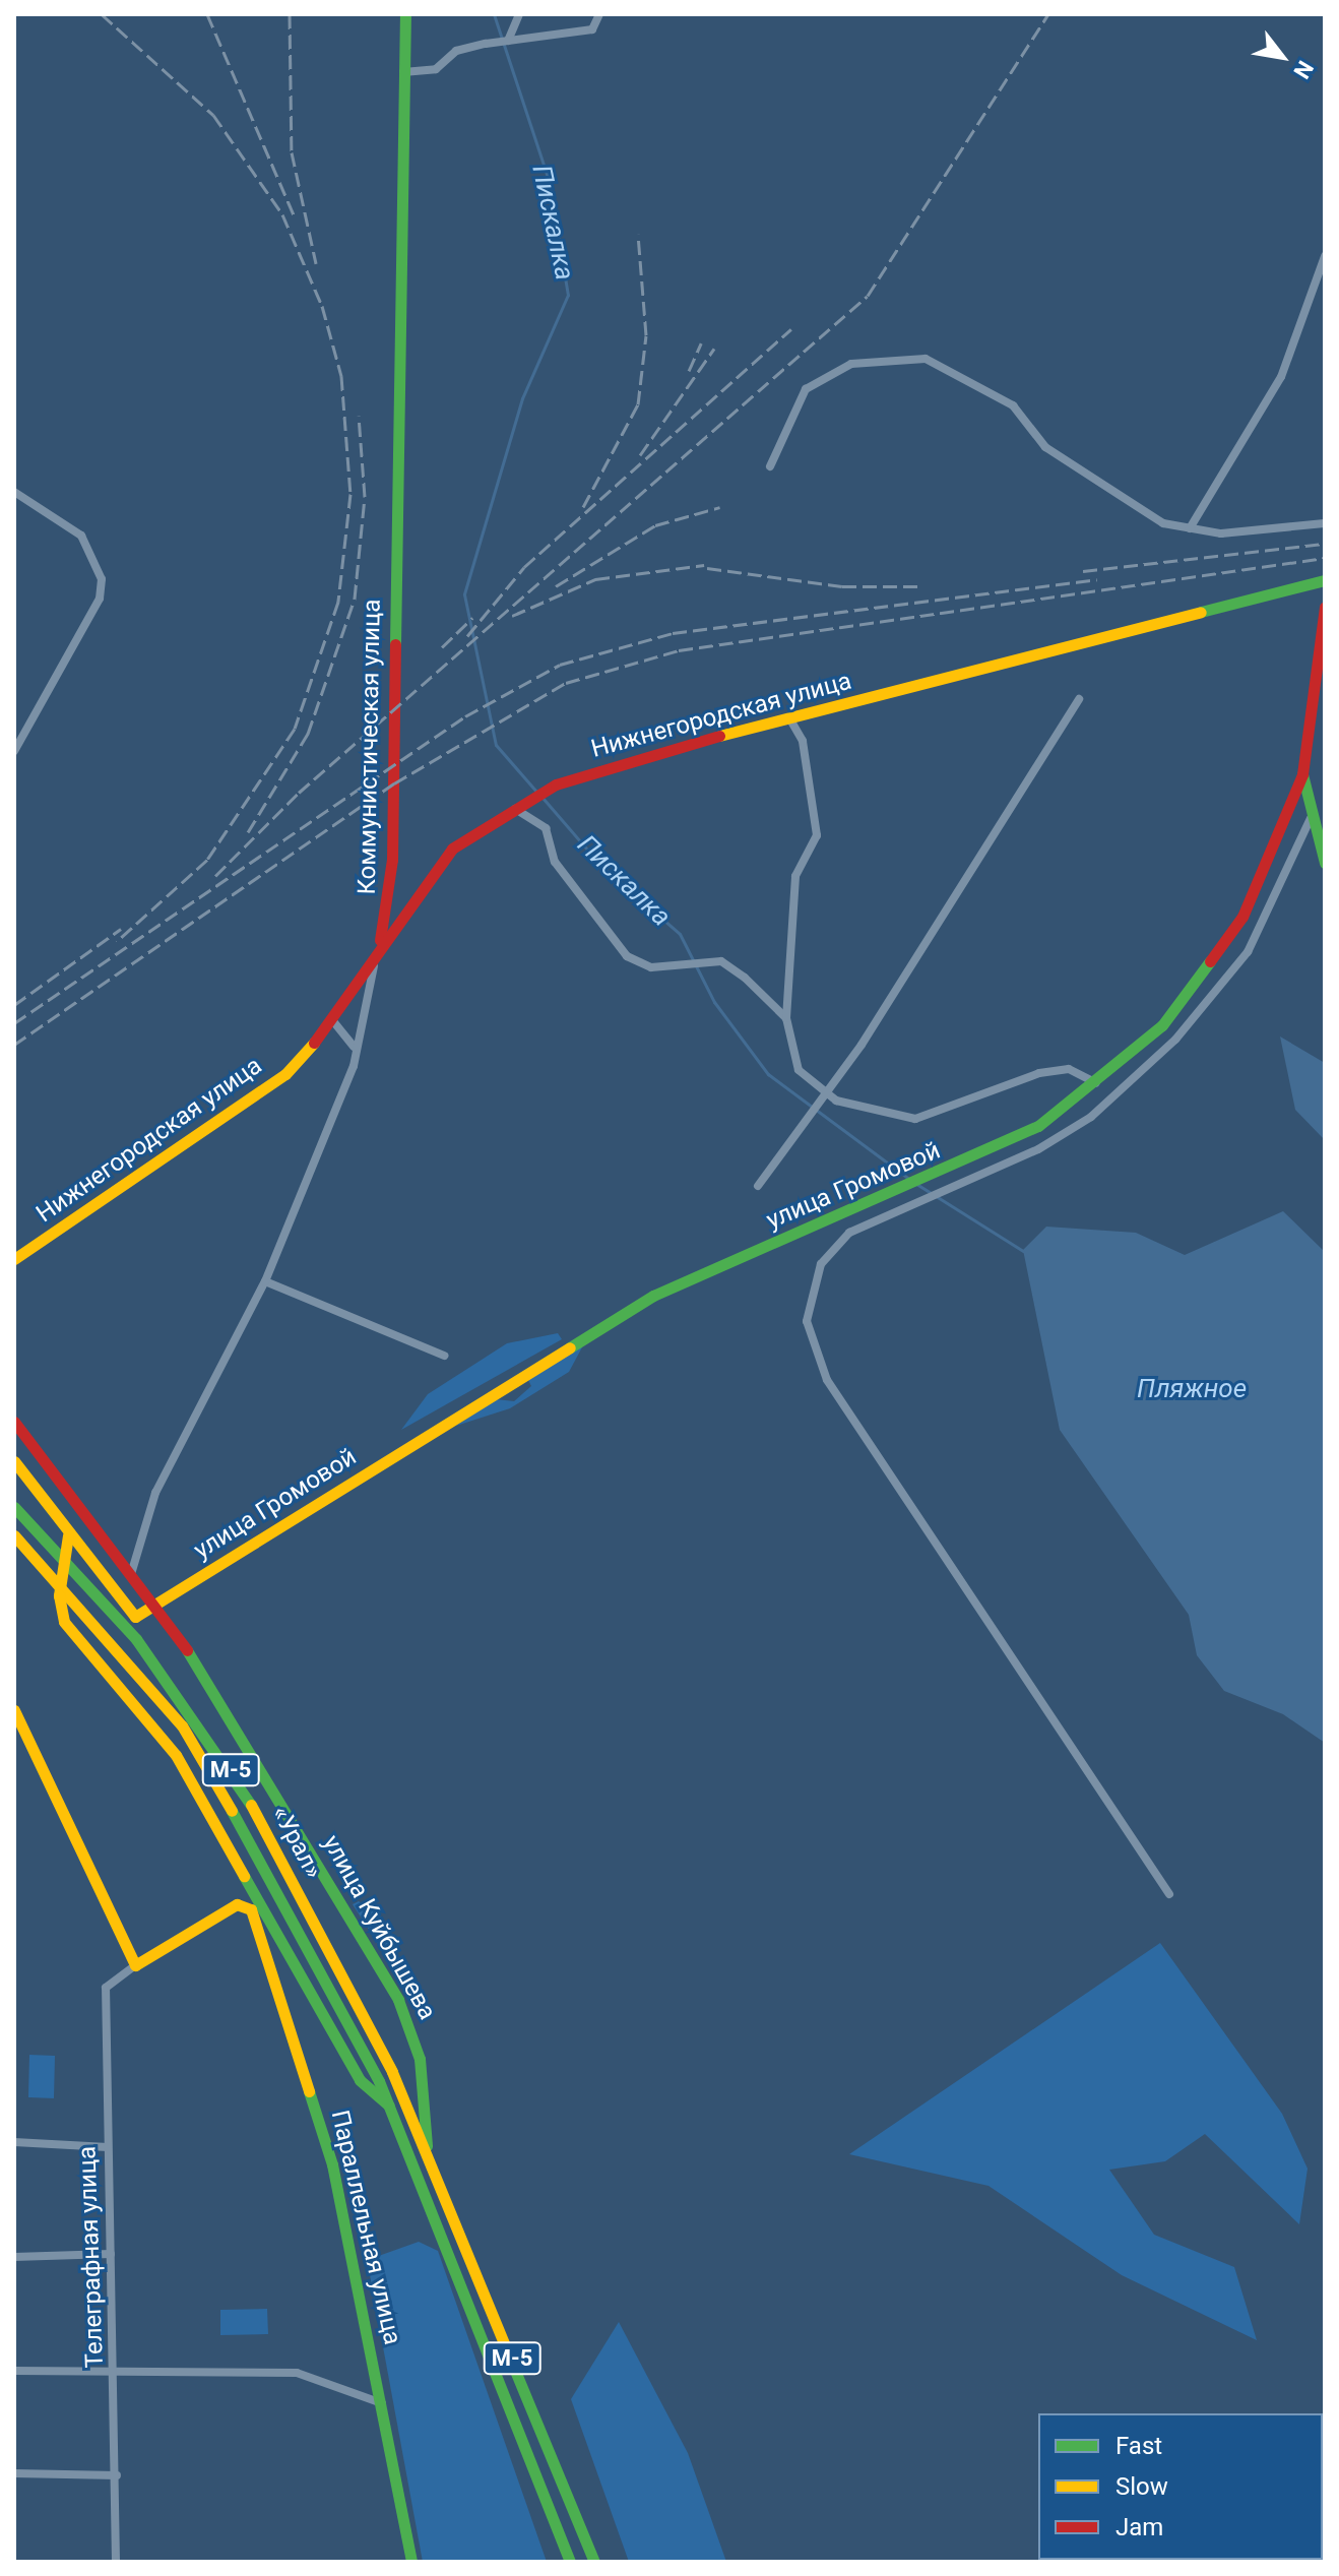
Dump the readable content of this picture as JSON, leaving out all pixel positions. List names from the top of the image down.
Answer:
{
  "streets": {
    "main road": [
      "Нижнегородская улица",
      "Коммунистическая улица",
      "улица Громовой",
      "М-5",
      "«Урал»",
      "улица Куйбышева",
      "Параллельная улица"
    ],
    "street": ["Телеграфная улица"]
  },
  "crossings": [
    ["Нижнегородская улица", "Коммунистическая улица"],
    ["Коммунистическая улица", "улица Куйбышева"],
    ["улица Громовой", "улица Куйбышева"],
    ["М-5", "«Урал»"],
    ["«Урал»", "улица Куйбышева"],
    ["Параллельная улица", "Телеграфная улица"]
  ],
  "water": ["Пискалка", "Пляжное"],
  "legend": ["Fast", "Slow", "Jam"],
  "north": "bottom right"
}
